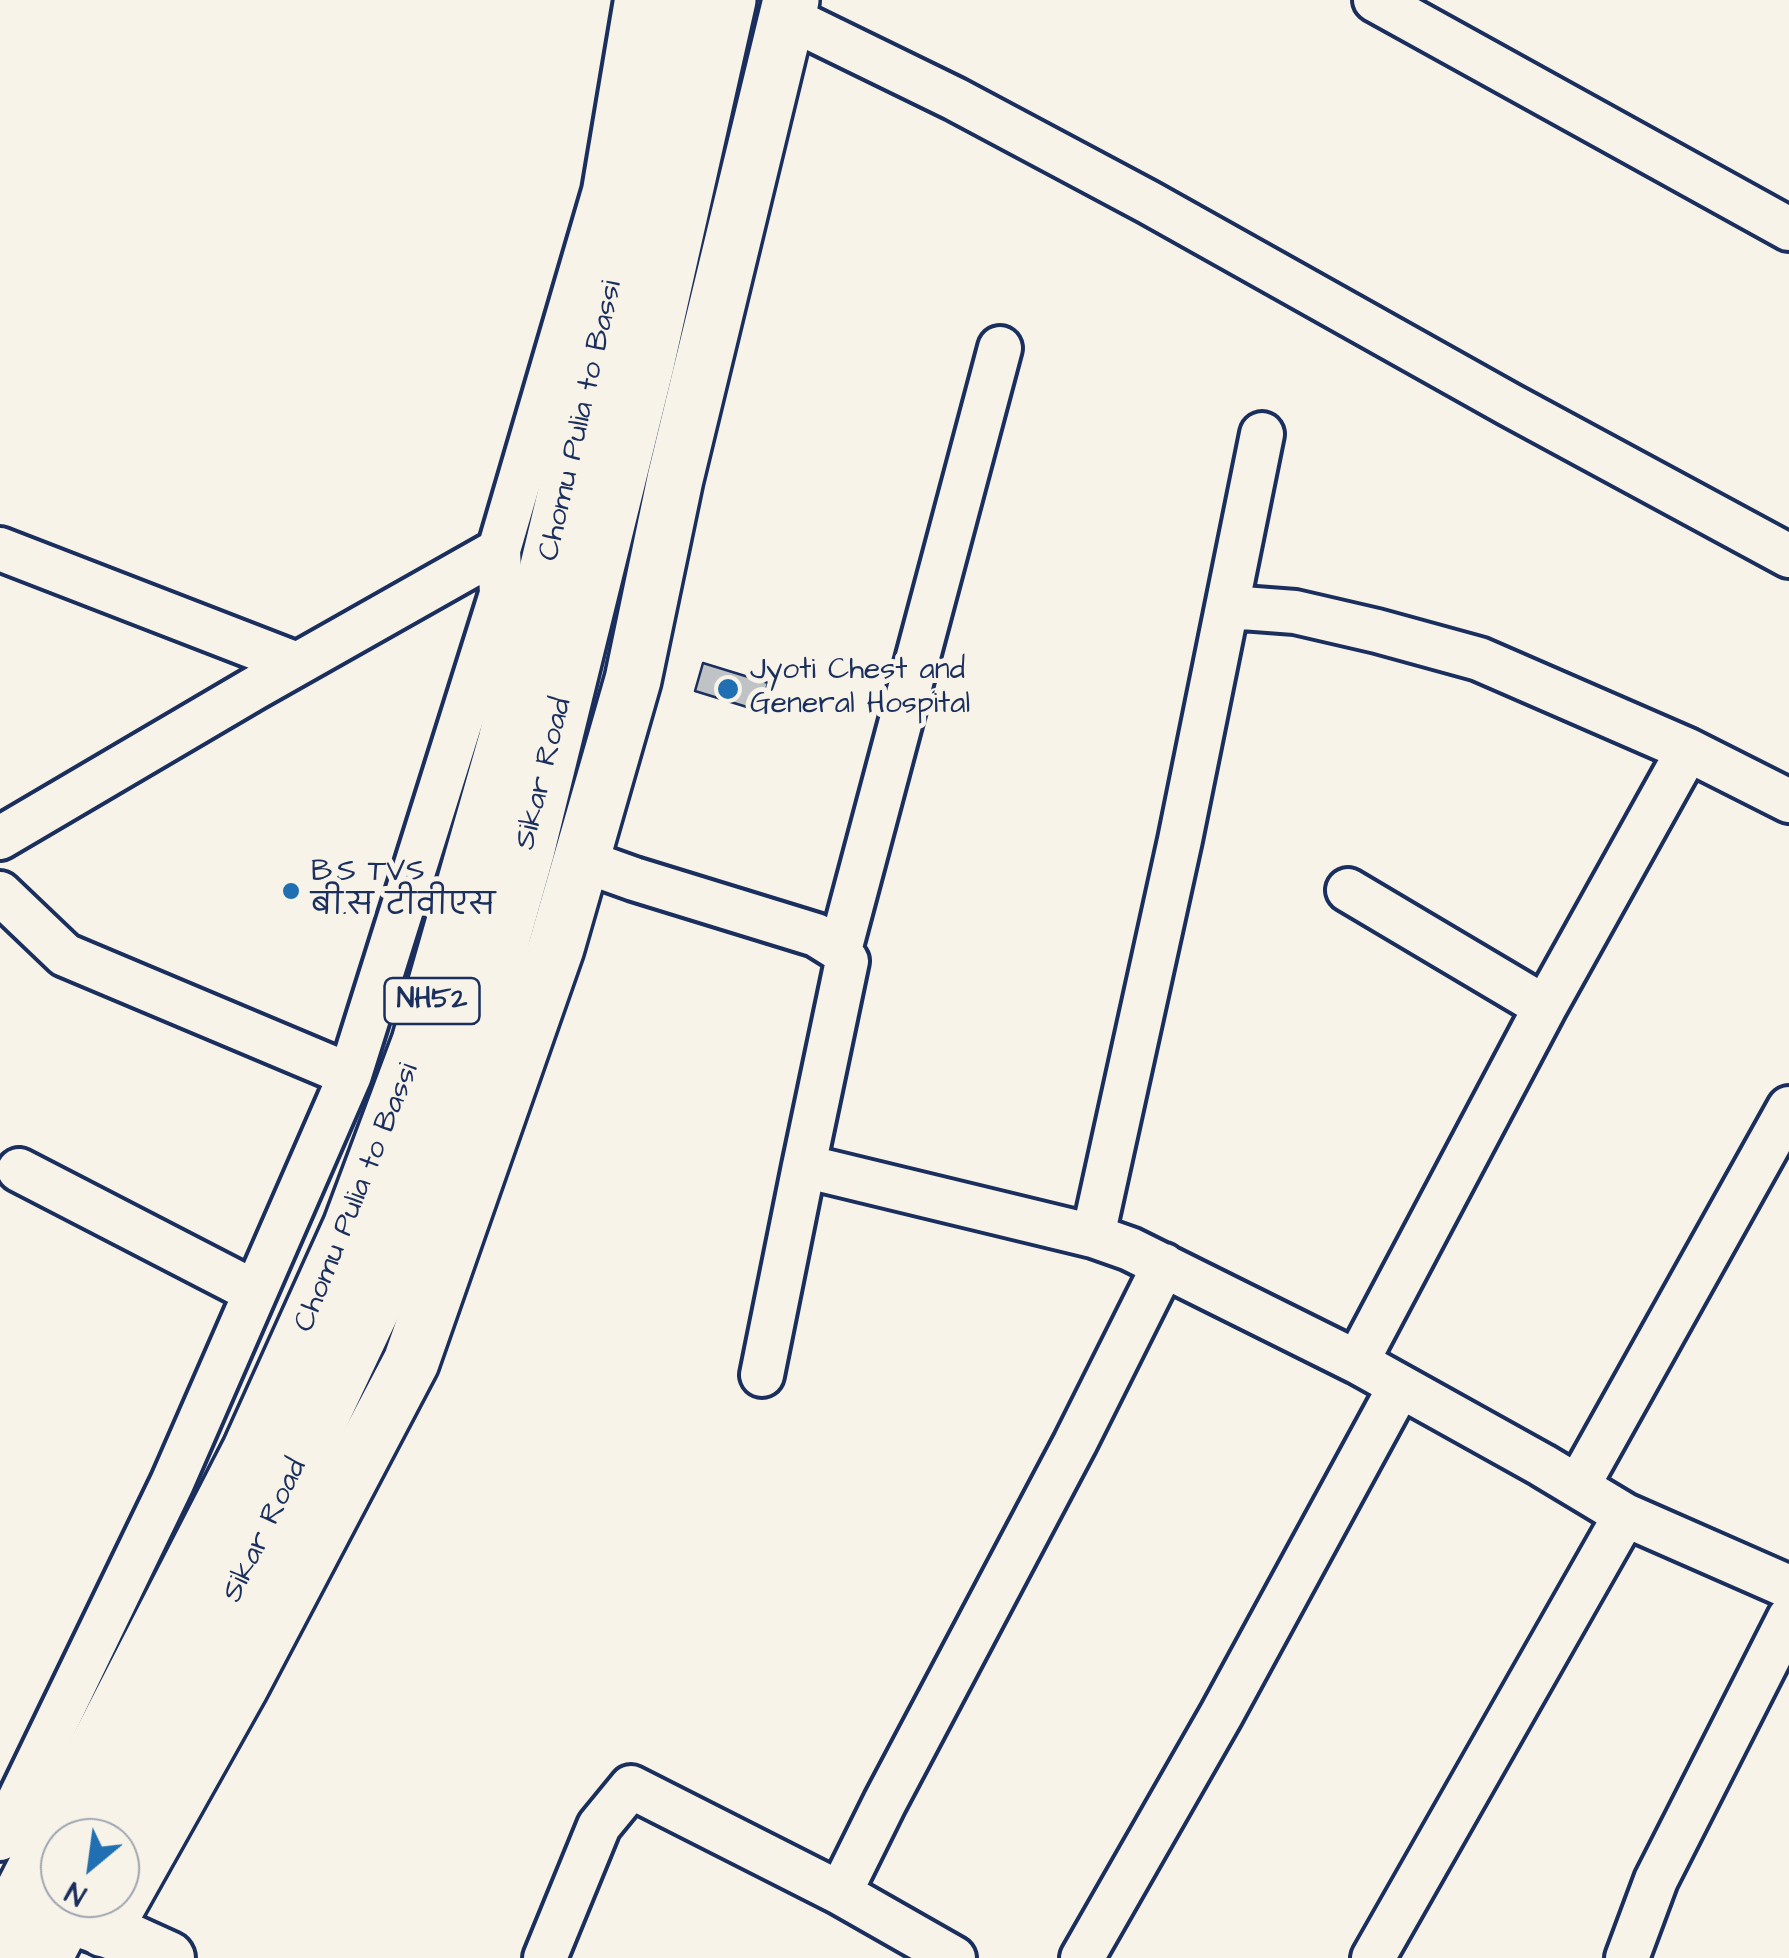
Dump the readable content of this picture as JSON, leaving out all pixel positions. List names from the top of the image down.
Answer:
{
  "streets": {
    "main road": ["Chomu Pulia to Bassi", "Sikar Road", "NH52"]
  },
  "places": ["Jyoti Chest and General Hospital", "B.S TVS बी.स टीवीएस"],
  "north": "bottom left"
}
